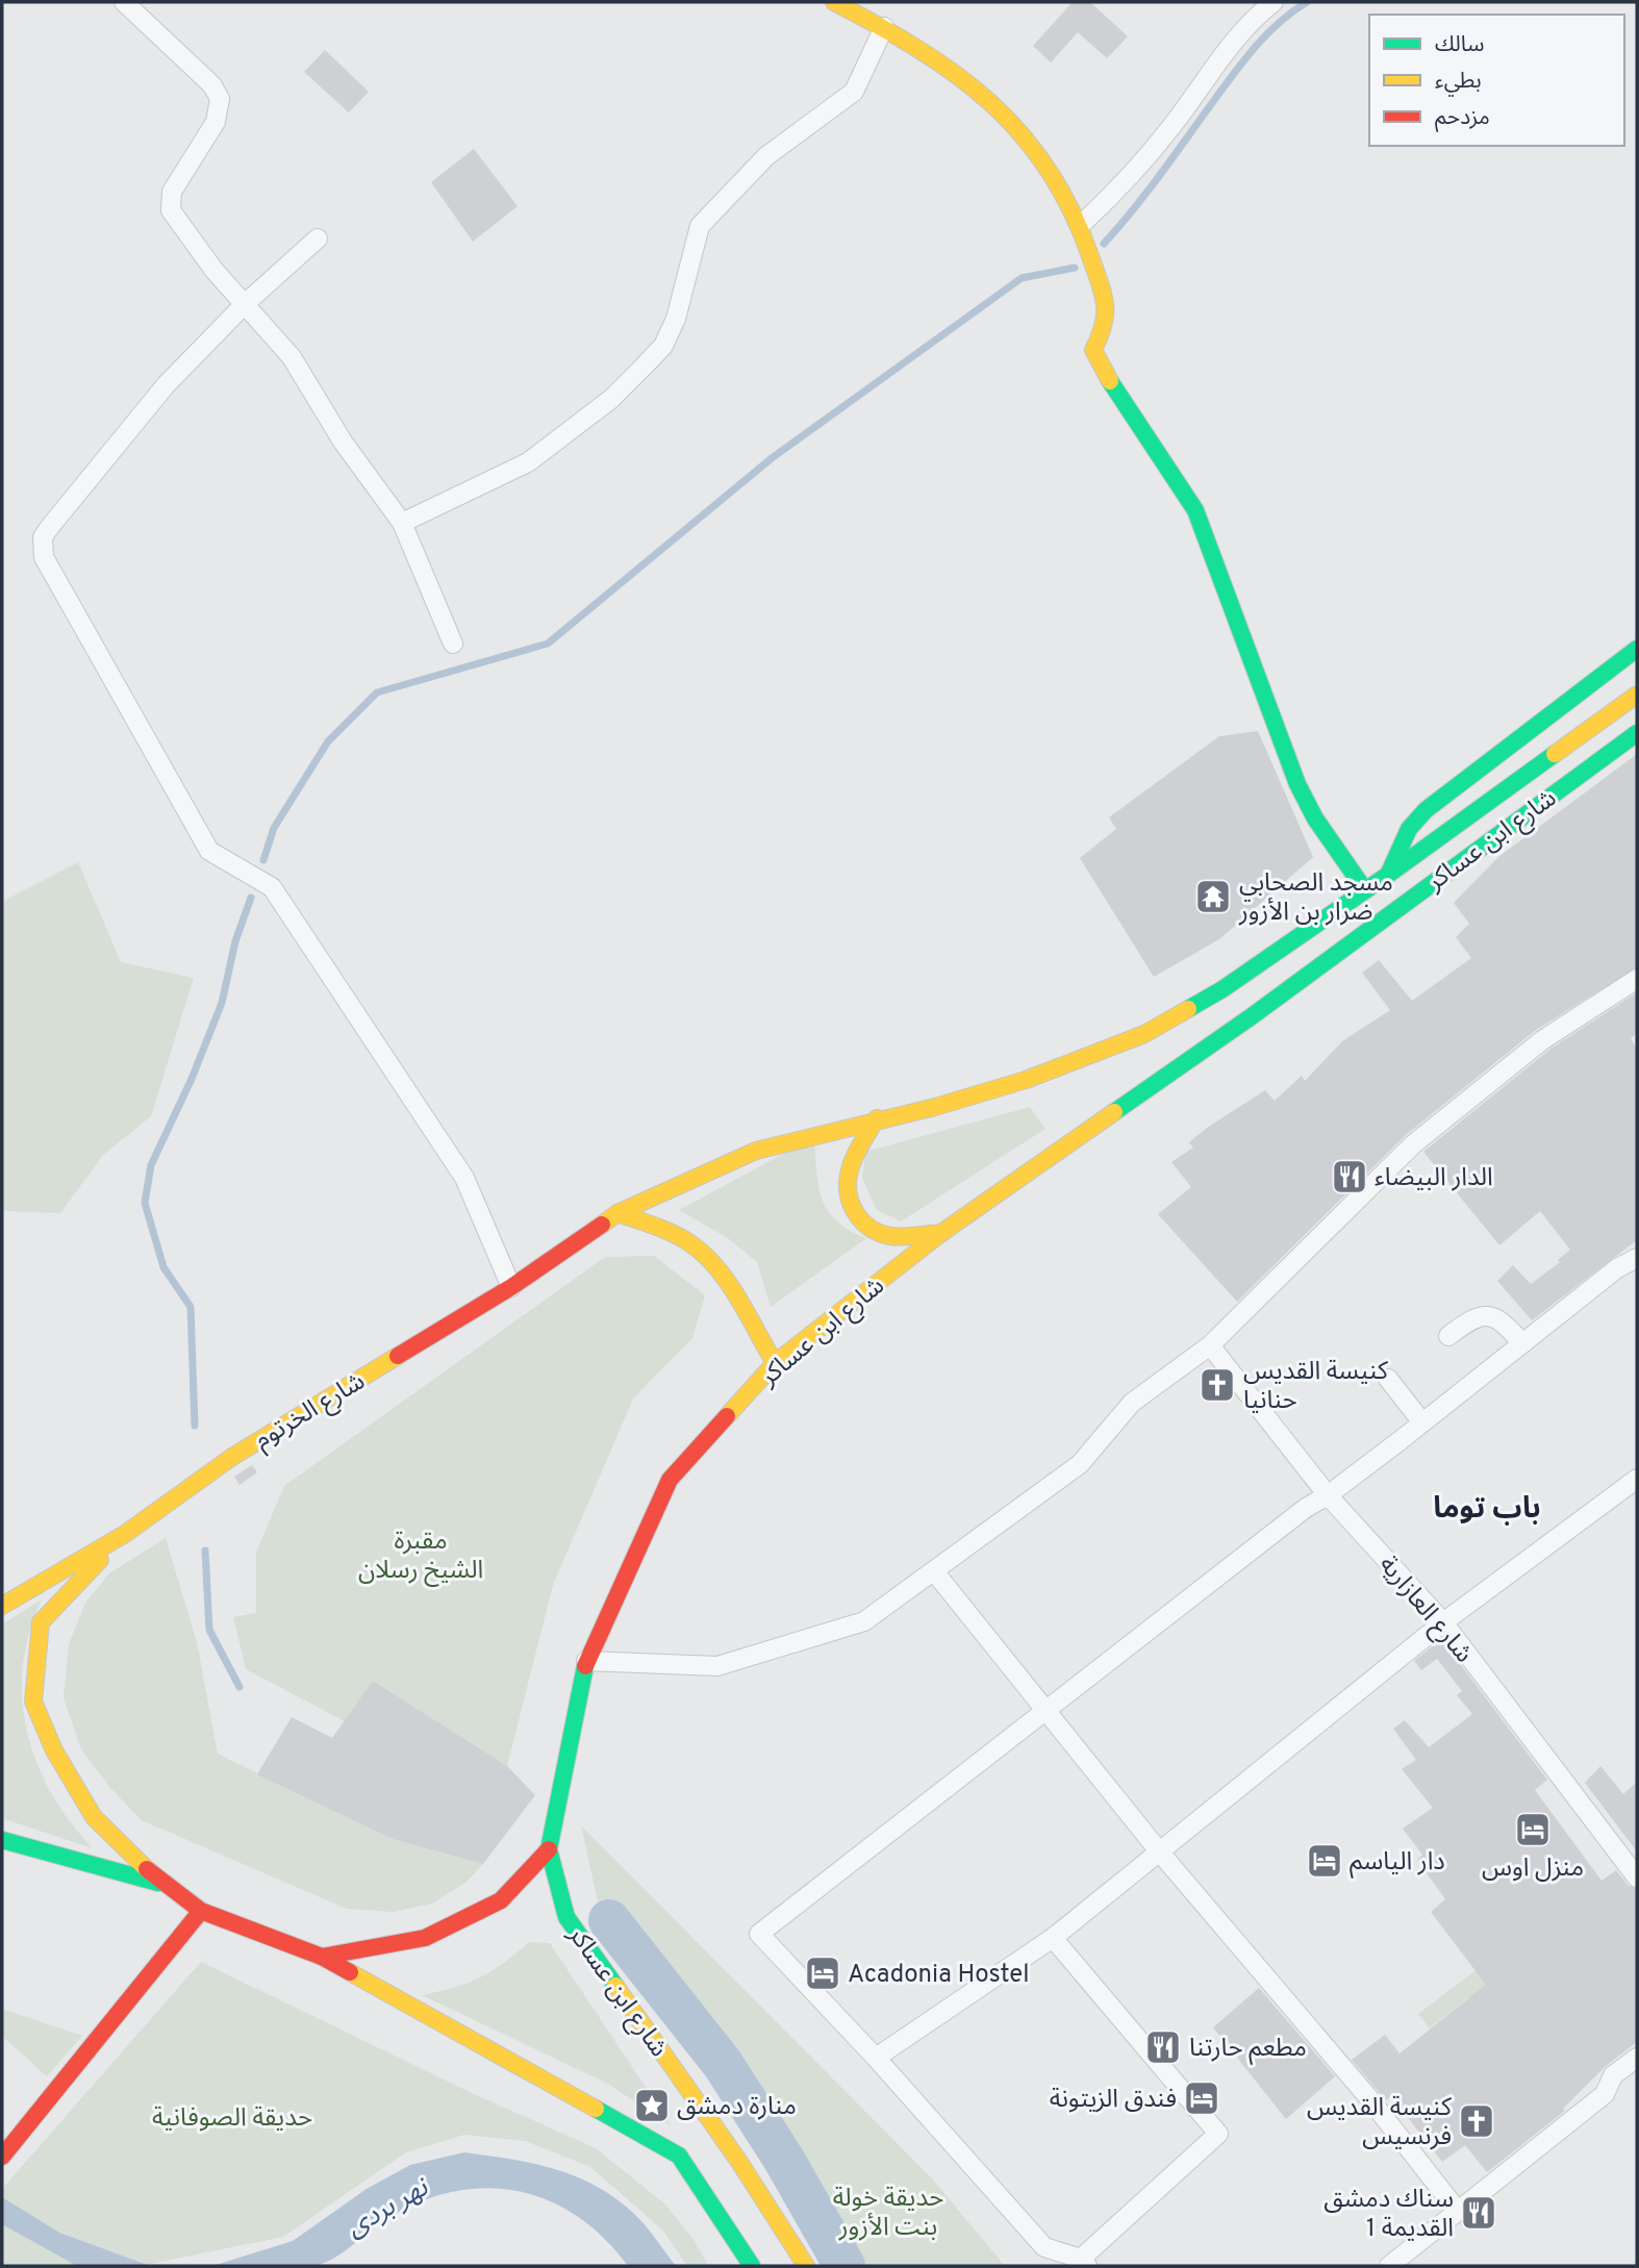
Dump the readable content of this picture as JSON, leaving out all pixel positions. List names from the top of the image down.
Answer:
{
  "streets": {
    "main road": ["شارع ابن عساكر", "شارع الخرتوم"],
    "street": ["شارع العازارية"]
  },
  "crossings": [
    ["شارع ابن عساكر", "شارع الخرتوم"]
  ],
  "districts": ["باب توما"],
  "water": ["نهر بردى"],
  "parks": ["مقبرة الشيخ رسلان", "حديقة الصوفانية", "حديقة خولة بنت الأزور"],
  "places": {
    "temple": ["مسجد الصحابي ضرار بن الأزور"],
    "restaurant": ["الدار البيضاء", "مطعم حارتنا", "سناك دمشق القديمة 1"],
    "church": ["كنيسة القديس حنانيا", "كنيسة القديس فرنسيس"],
    "hotel": [
      "منزل اوس",
      "دار الياسم",
      "Acadonia Hostel",
      "فندق الزيتونة"
    ],
    "place": ["منارة دمشق"]
  },
  "legend": ["سالك", "بطيء", "مزدحم"]
}
